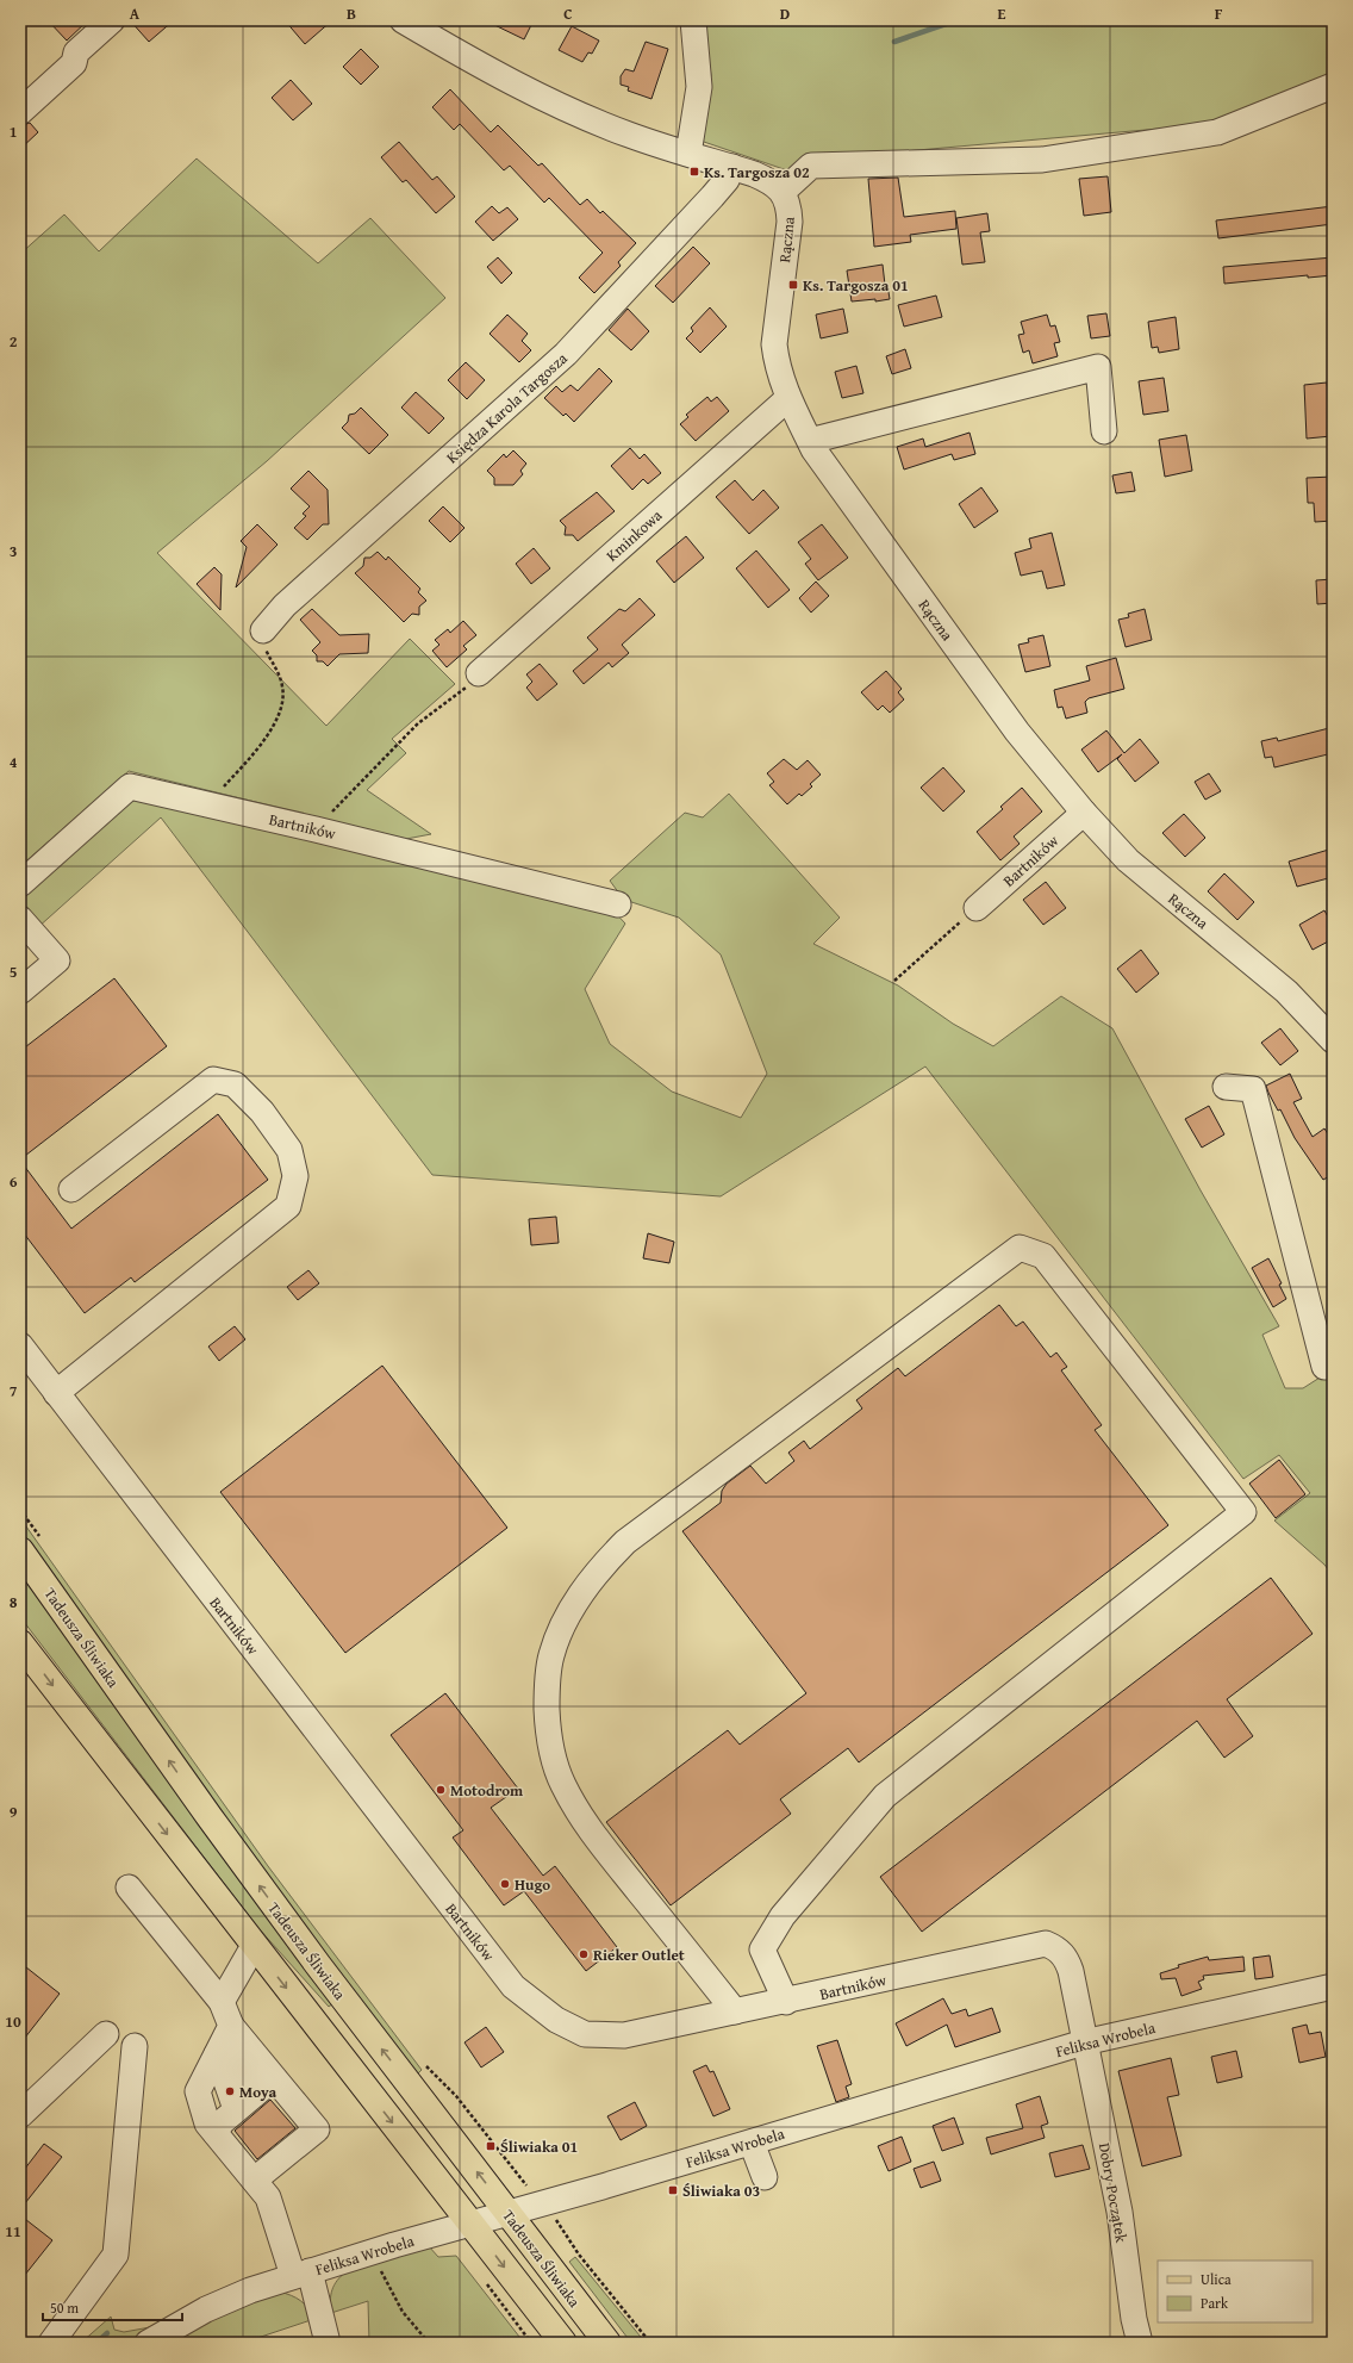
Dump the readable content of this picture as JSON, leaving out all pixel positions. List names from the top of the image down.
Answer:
{
  "streets": {
    "main road": ["Tadeusza Śliwiaka"],
    "street": [
      "Rączna",
      "Księdza Karola Targosza",
      "Kminkowa",
      "Bartników",
      "Feliksa Wrobela",
      "Dobry Początek"
    ]
  },
  "crossings": [
    ["Rączna", "Kminkowa"],
    ["Rączna", "Bartników"],
    ["Bartników", "Feliksa Wrobela"],
    ["Bartników", "Dobry Początek"],
    ["Tadeusza Śliwiaka", "Feliksa Wrobela"],
    ["Feliksa Wrobela", "Dobry Początek"]
  ],
  "places": {
    "transit": [
      "Ks. Targosza 02",
      "Ks. Targosza 01",
      "Śliwiaka 01",
      "Śliwiaka 03"
    ],
    "other": [
      "Motodrom",
      "Hugo",
      "Rieker Outlet",
      "Moya"
    ]
  },
  "legend": ["Ulica", "Park"],
  "scale_bar": "50 m",
  "grid": {
    "columns": [
      "A",
      "B",
      "C",
      "D",
      "E",
      "F"
    ],
    "rows": [
      "1",
      "2",
      "3",
      "4",
      "5",
      "6",
      "7",
      "8",
      "9",
      "10",
      "11"
    ]
  }
}
